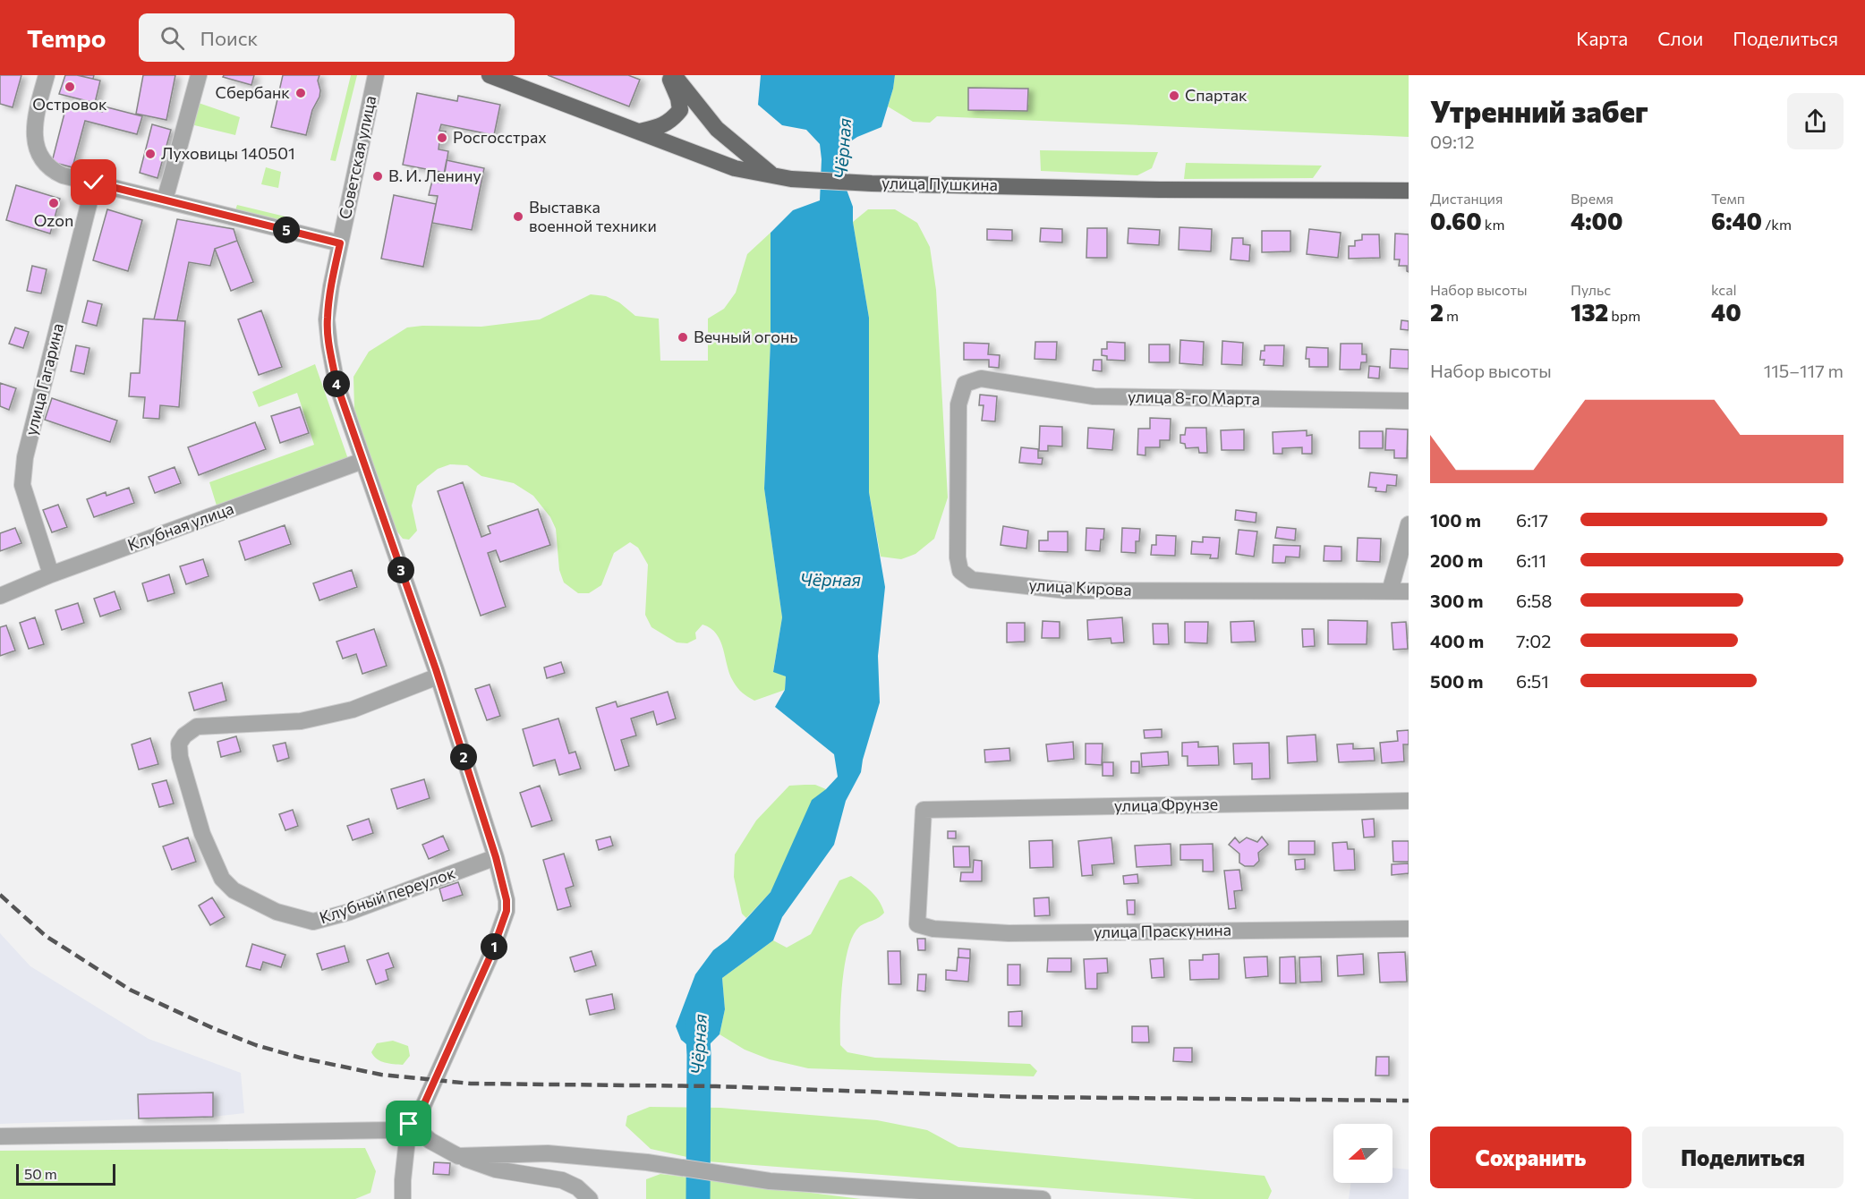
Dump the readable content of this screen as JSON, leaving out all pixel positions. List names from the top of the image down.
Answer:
{
  "streets": {
    "main road": ["улица Пушкина"],
    "street": [
      "Советская улица",
      "улица Гагарина",
      "улица 8-го Марта",
      "Клубная улица",
      "улица Кирова",
      "улица Фрунзе",
      "Клубный переулок",
      "улица Праскунина"
    ]
  },
  "crossings": [
    ["Советская улица", "Клубная улица"],
    ["Советская улица", "Клубный переулок"],
    ["улица Гагарина", "Клубная улица"],
    ["улица 8-го Марта", "улица Кирова"],
    ["улица Фрунзе", "улица Праскунина"]
  ],
  "water": ["Чёрная"],
  "places": [
    "Островок",
    "Сбербанк",
    "Спартак",
    "Росгосстрах",
    "Луховицы 140501",
    "В. И. Ленину",
    "Ozon",
    "Выставка военной техники",
    "Вечный огонь"
  ],
  "scale_bar": "50 m",
  "north": "left",
  "page": {
    "header": "Tempo",
    "search": "Поиск",
    "nav": ["Карта", "Слои", "Поделиться"],
    "heading": ["Утренний забег", "09:12"],
    "stats": [
      ["Дистанция", "0.60 km"],
      ["Время", "4:00"],
      ["Темп", "6:40 /km"],
      ["Набор высоты", "2 m"],
      ["Пульс", "132 bpm"],
      ["kcal", "40"]
    ],
    "pins": [
      "5",
      "4",
      "3",
      "2",
      "1"
    ],
    "chart": ["Набор высоты", "115–117 m"],
    "list": [
      {
        "name": "100 m",
        "note": "6:17"
      },
      {
        "name": "200 m",
        "note": "6:11"
      },
      {
        "name": "300 m",
        "note": "6:58"
      },
      {
        "name": "400 m",
        "note": "7:02"
      },
      {
        "name": "500 m",
        "note": "6:51"
      }
    ],
    "buttons": ["Сохранить", "Поделиться"],
    "scale": "50 m"
  }
}
